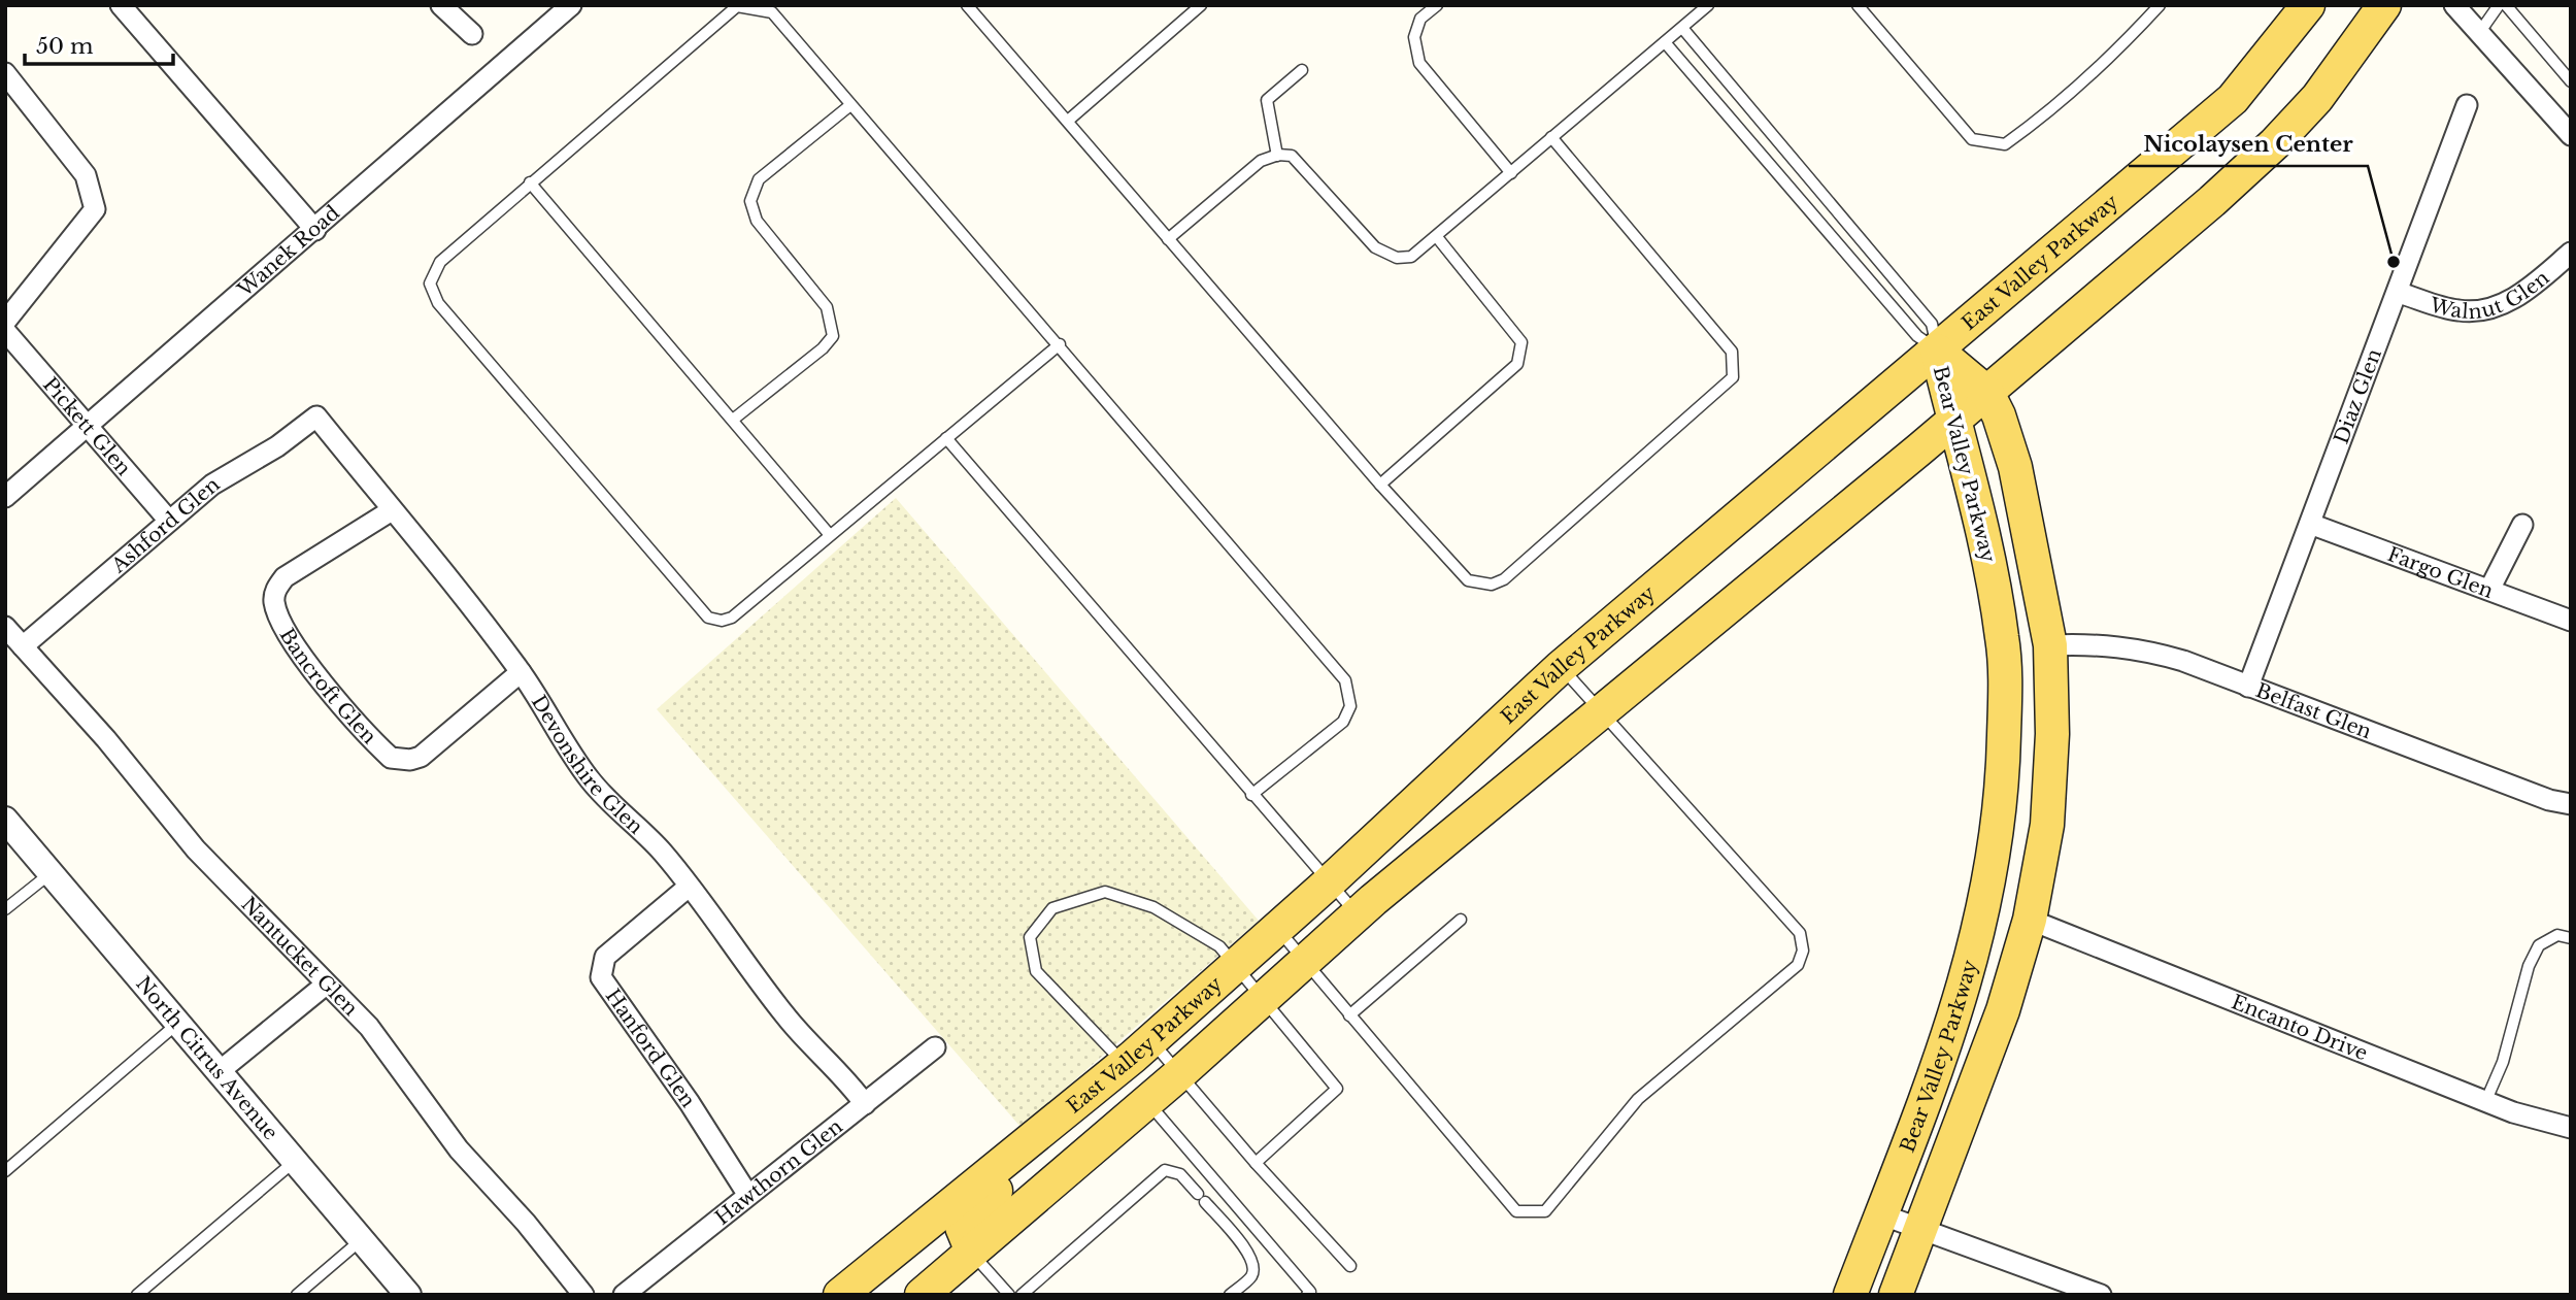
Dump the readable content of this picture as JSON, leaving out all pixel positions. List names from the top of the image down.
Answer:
{
  "streets": {
    "main road": ["East Valley Parkway", "Bear Valley Parkway"],
    "street": [
      "Wanek Road",
      "Walnut Glen",
      "Diaz Glen",
      "Pickett Glen",
      "Ashford Glen",
      "Fargo Glen",
      "Bancroft Glen",
      "Belfast Glen",
      "Devonshire Glen",
      "Nantucket Glen",
      "Encanto Drive",
      "Hanford Glen",
      "North Citrus Avenue",
      "Hawthorn Glen"
    ]
  },
  "crossings": [
    ["Wanek Road", "Pickett Glen"],
    ["East Valley Parkway", "Bear Valley Parkway"],
    ["Walnut Glen", "Diaz Glen"],
    ["Diaz Glen", "Fargo Glen"],
    ["Diaz Glen", "Belfast Glen"],
    ["Pickett Glen", "Ashford Glen"],
    ["Bear Valley Parkway", "Belfast Glen"],
    ["Bear Valley Parkway", "Encanto Drive"],
    ["Ashford Glen", "Devonshire Glen"],
    ["Ashford Glen", "Nantucket Glen"],
    ["Bancroft Glen", "Devonshire Glen"],
    ["Devonshire Glen", "Hanford Glen"],
    ["Devonshire Glen", "Hawthorn Glen"],
    ["Hanford Glen", "Hawthorn Glen"]
  ],
  "places": ["Nicolaysen Center"],
  "scale_bar": "50 m"
}
